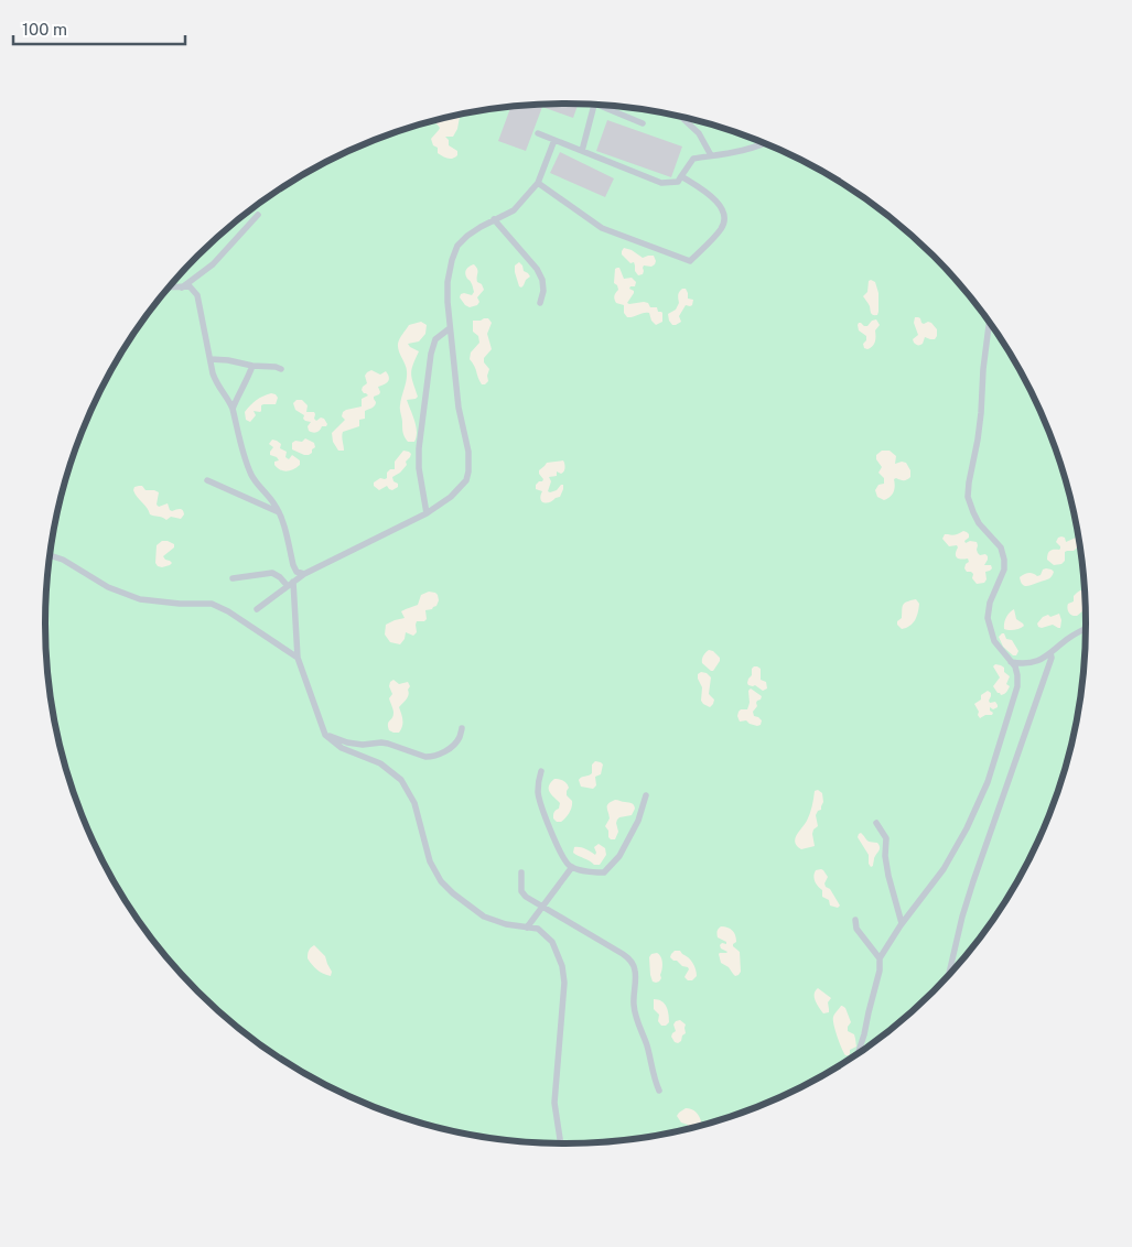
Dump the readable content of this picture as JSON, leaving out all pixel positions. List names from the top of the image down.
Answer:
{
  "scale_bar": "100 m"
}
